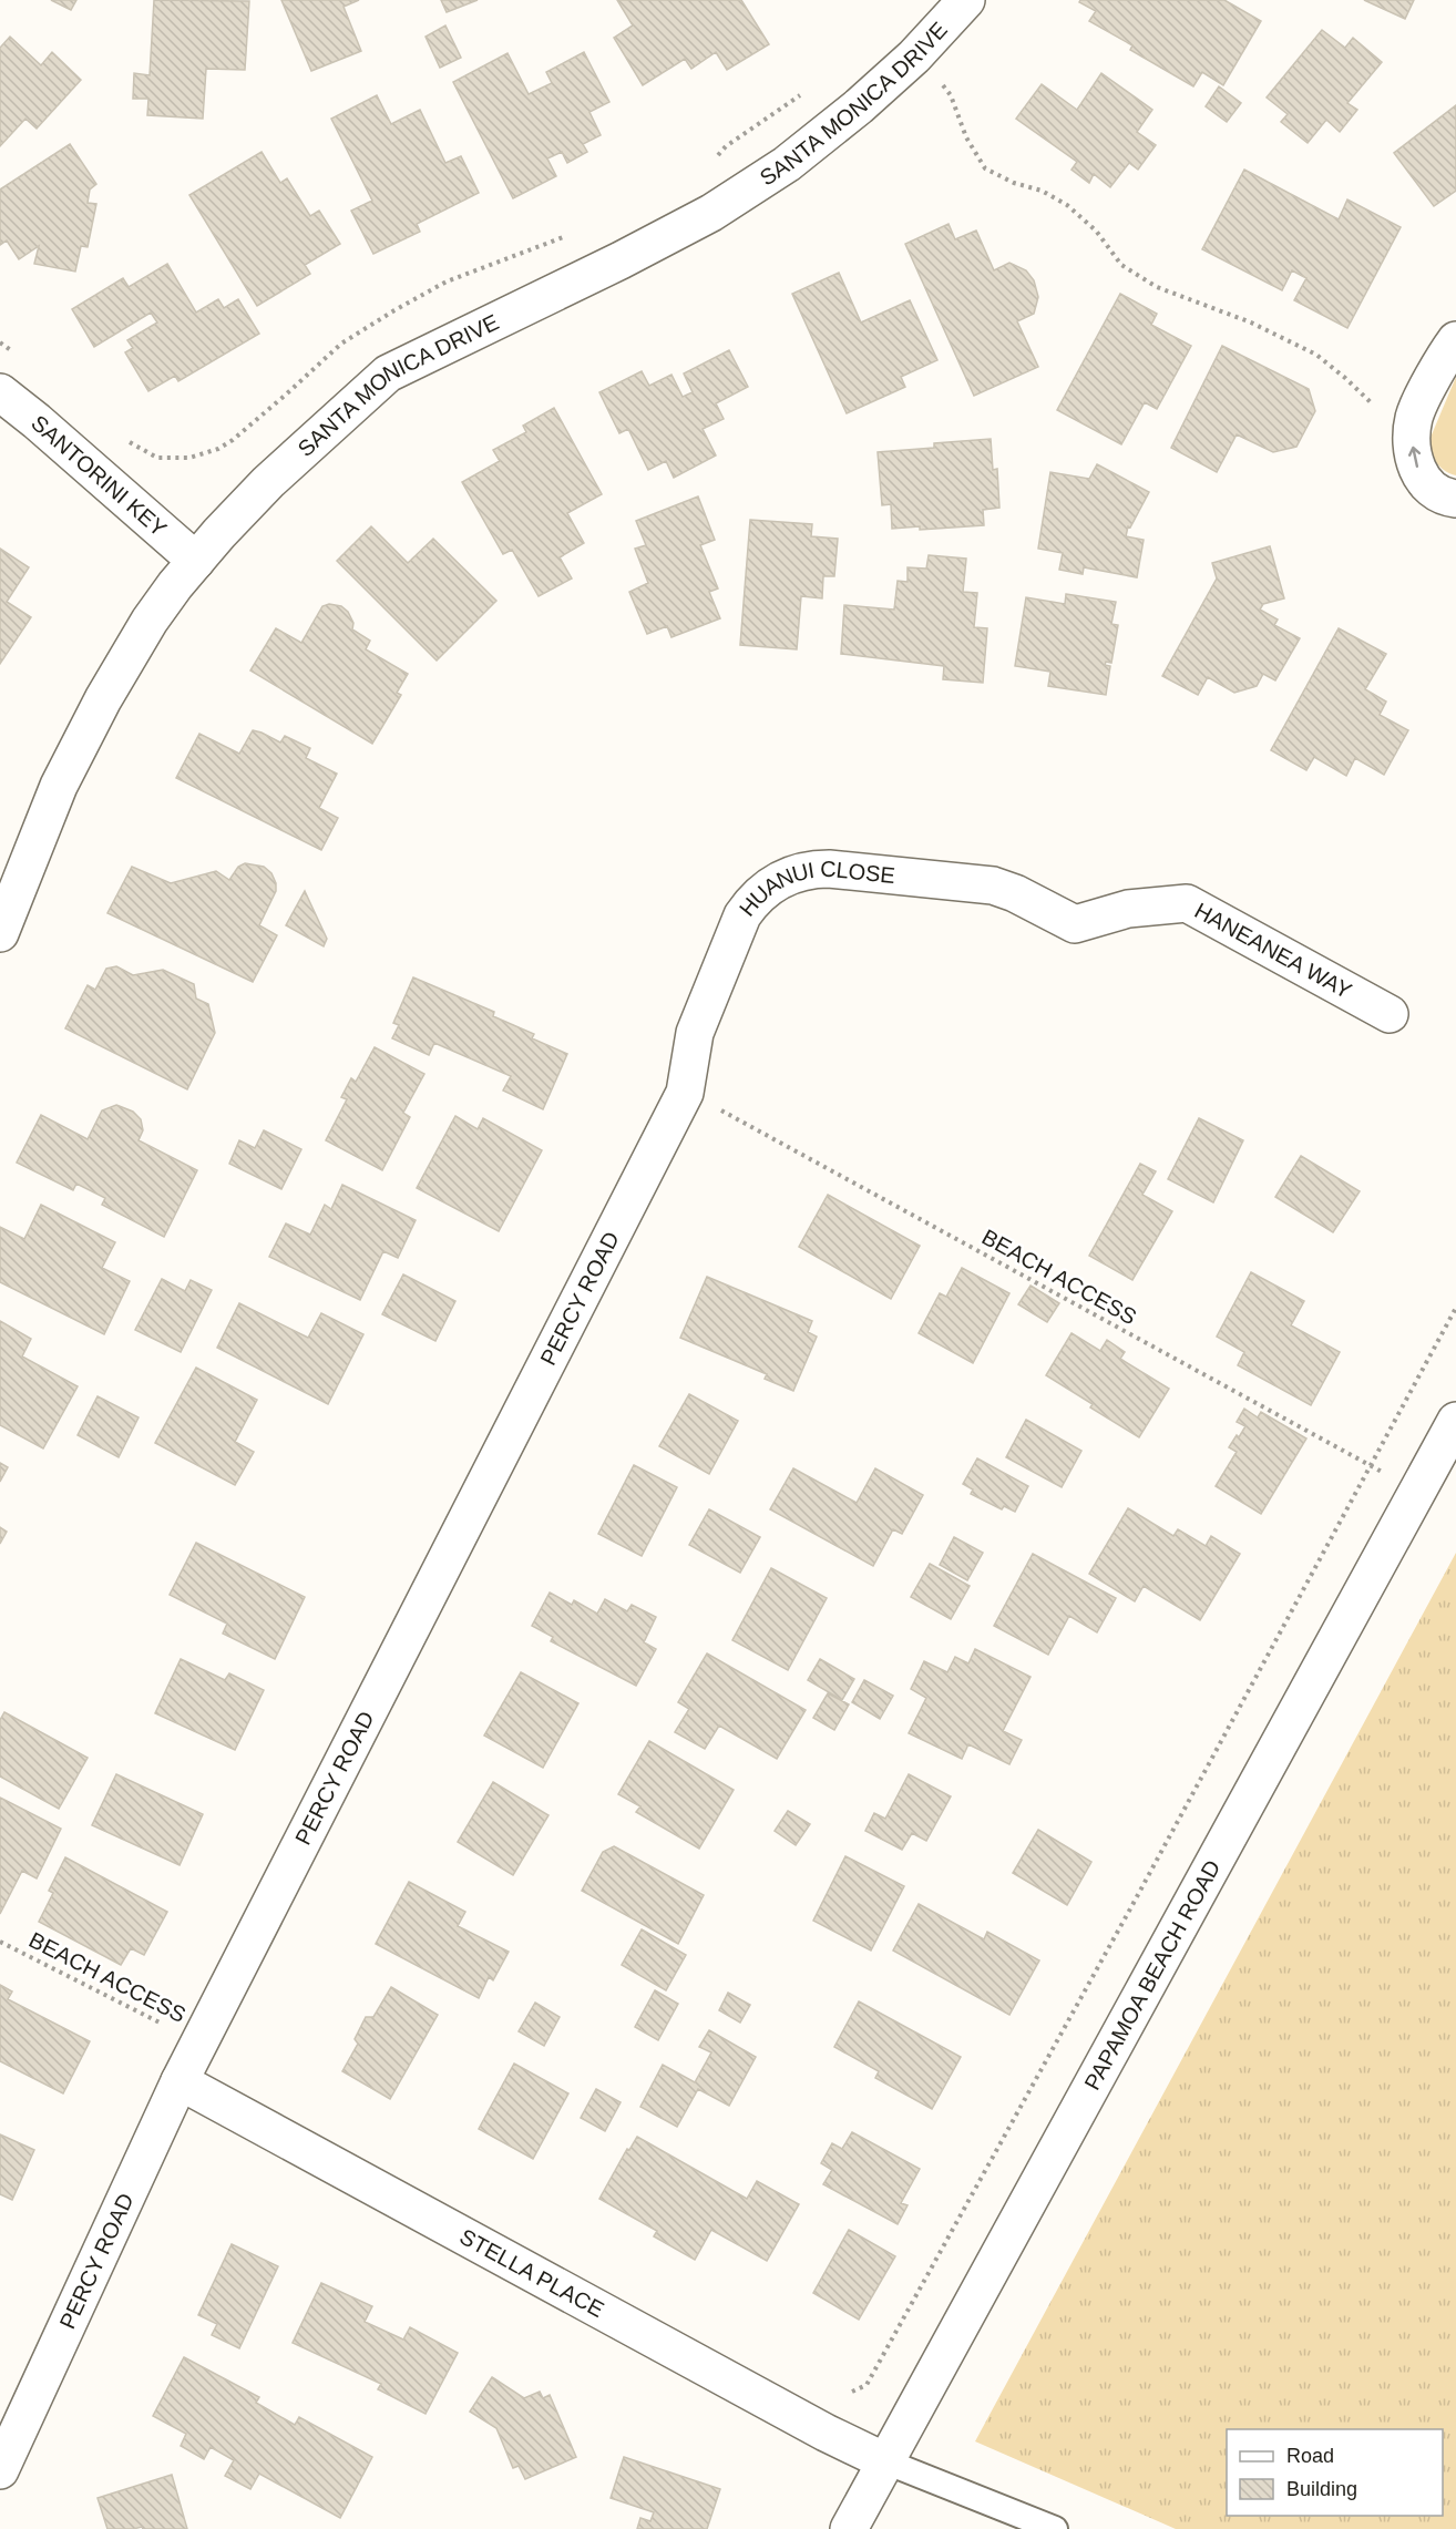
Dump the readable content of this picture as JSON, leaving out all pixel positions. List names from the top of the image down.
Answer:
{
  "streets": {
    "street": [
      "SANTA MONICA DRIVE",
      "SANTORINI KEY",
      "HUANUI CLOSE",
      "HANEANEA WAY",
      "PERCY ROAD",
      "PAPAMOA BEACH ROAD",
      "STELLA PLACE"
    ],
    "path": ["BEACH ACCESS"]
  },
  "crossings": [
    ["SANTA MONICA DRIVE", "SANTORINI KEY"],
    ["HUANUI CLOSE", "HANEANEA WAY"],
    ["HUANUI CLOSE", "BEACH ACCESS"],
    ["HUANUI CLOSE", "PERCY ROAD"],
    ["BEACH ACCESS", "PERCY ROAD"],
    ["BEACH ACCESS", "PAPAMOA BEACH ROAD"],
    ["PERCY ROAD", "STELLA PLACE"],
    ["PAPAMOA BEACH ROAD", "STELLA PLACE"]
  ],
  "legend": ["Road", "Building"]
}
